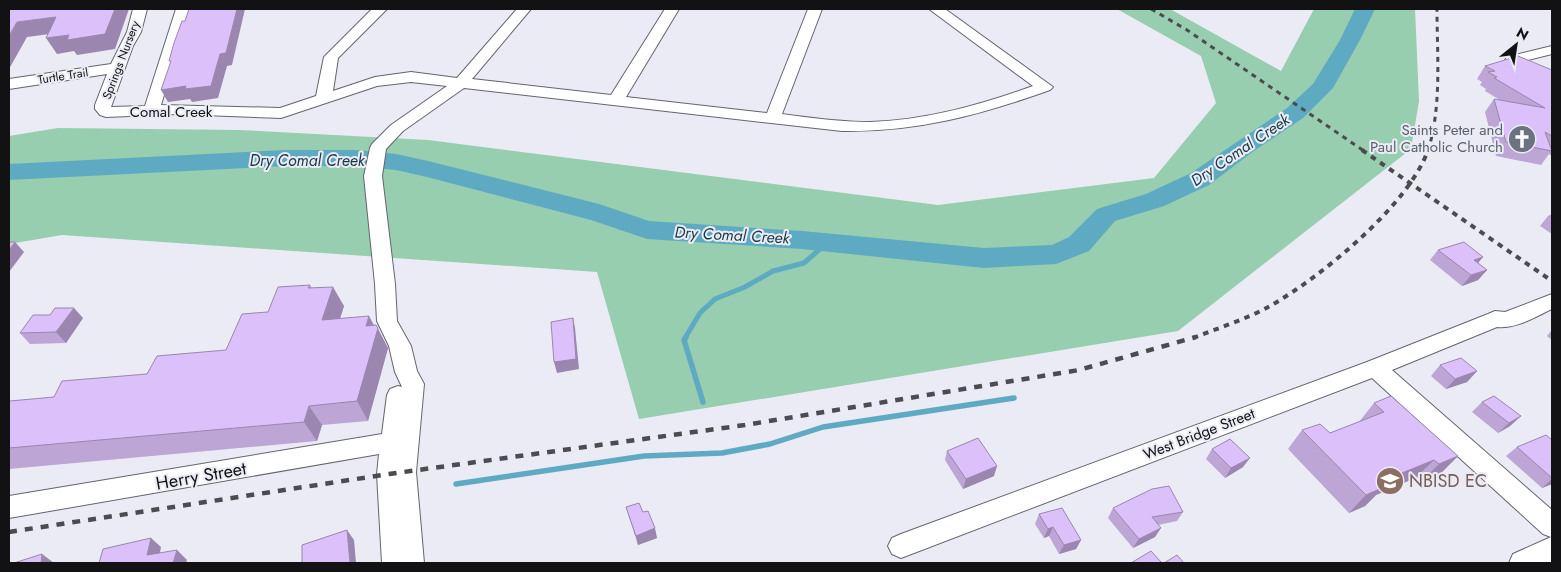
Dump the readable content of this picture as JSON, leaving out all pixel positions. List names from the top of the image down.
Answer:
{
  "streets": {
    "street": [
      "Springs Nursery",
      "Turtle Trail",
      "Comal Creek",
      "West Bridge Street",
      "Herry Street"
    ]
  },
  "crossings": [
    ["Springs Nursery", "Turtle Trail"],
    ["Springs Nursery", "Comal Creek"]
  ],
  "water": ["Dry Comal Creek"],
  "places": {
    "church": ["Saints Peter and Paul Catholic Church"],
    "school or university": ["NBISD EC"]
  },
  "north": "top right"
}
